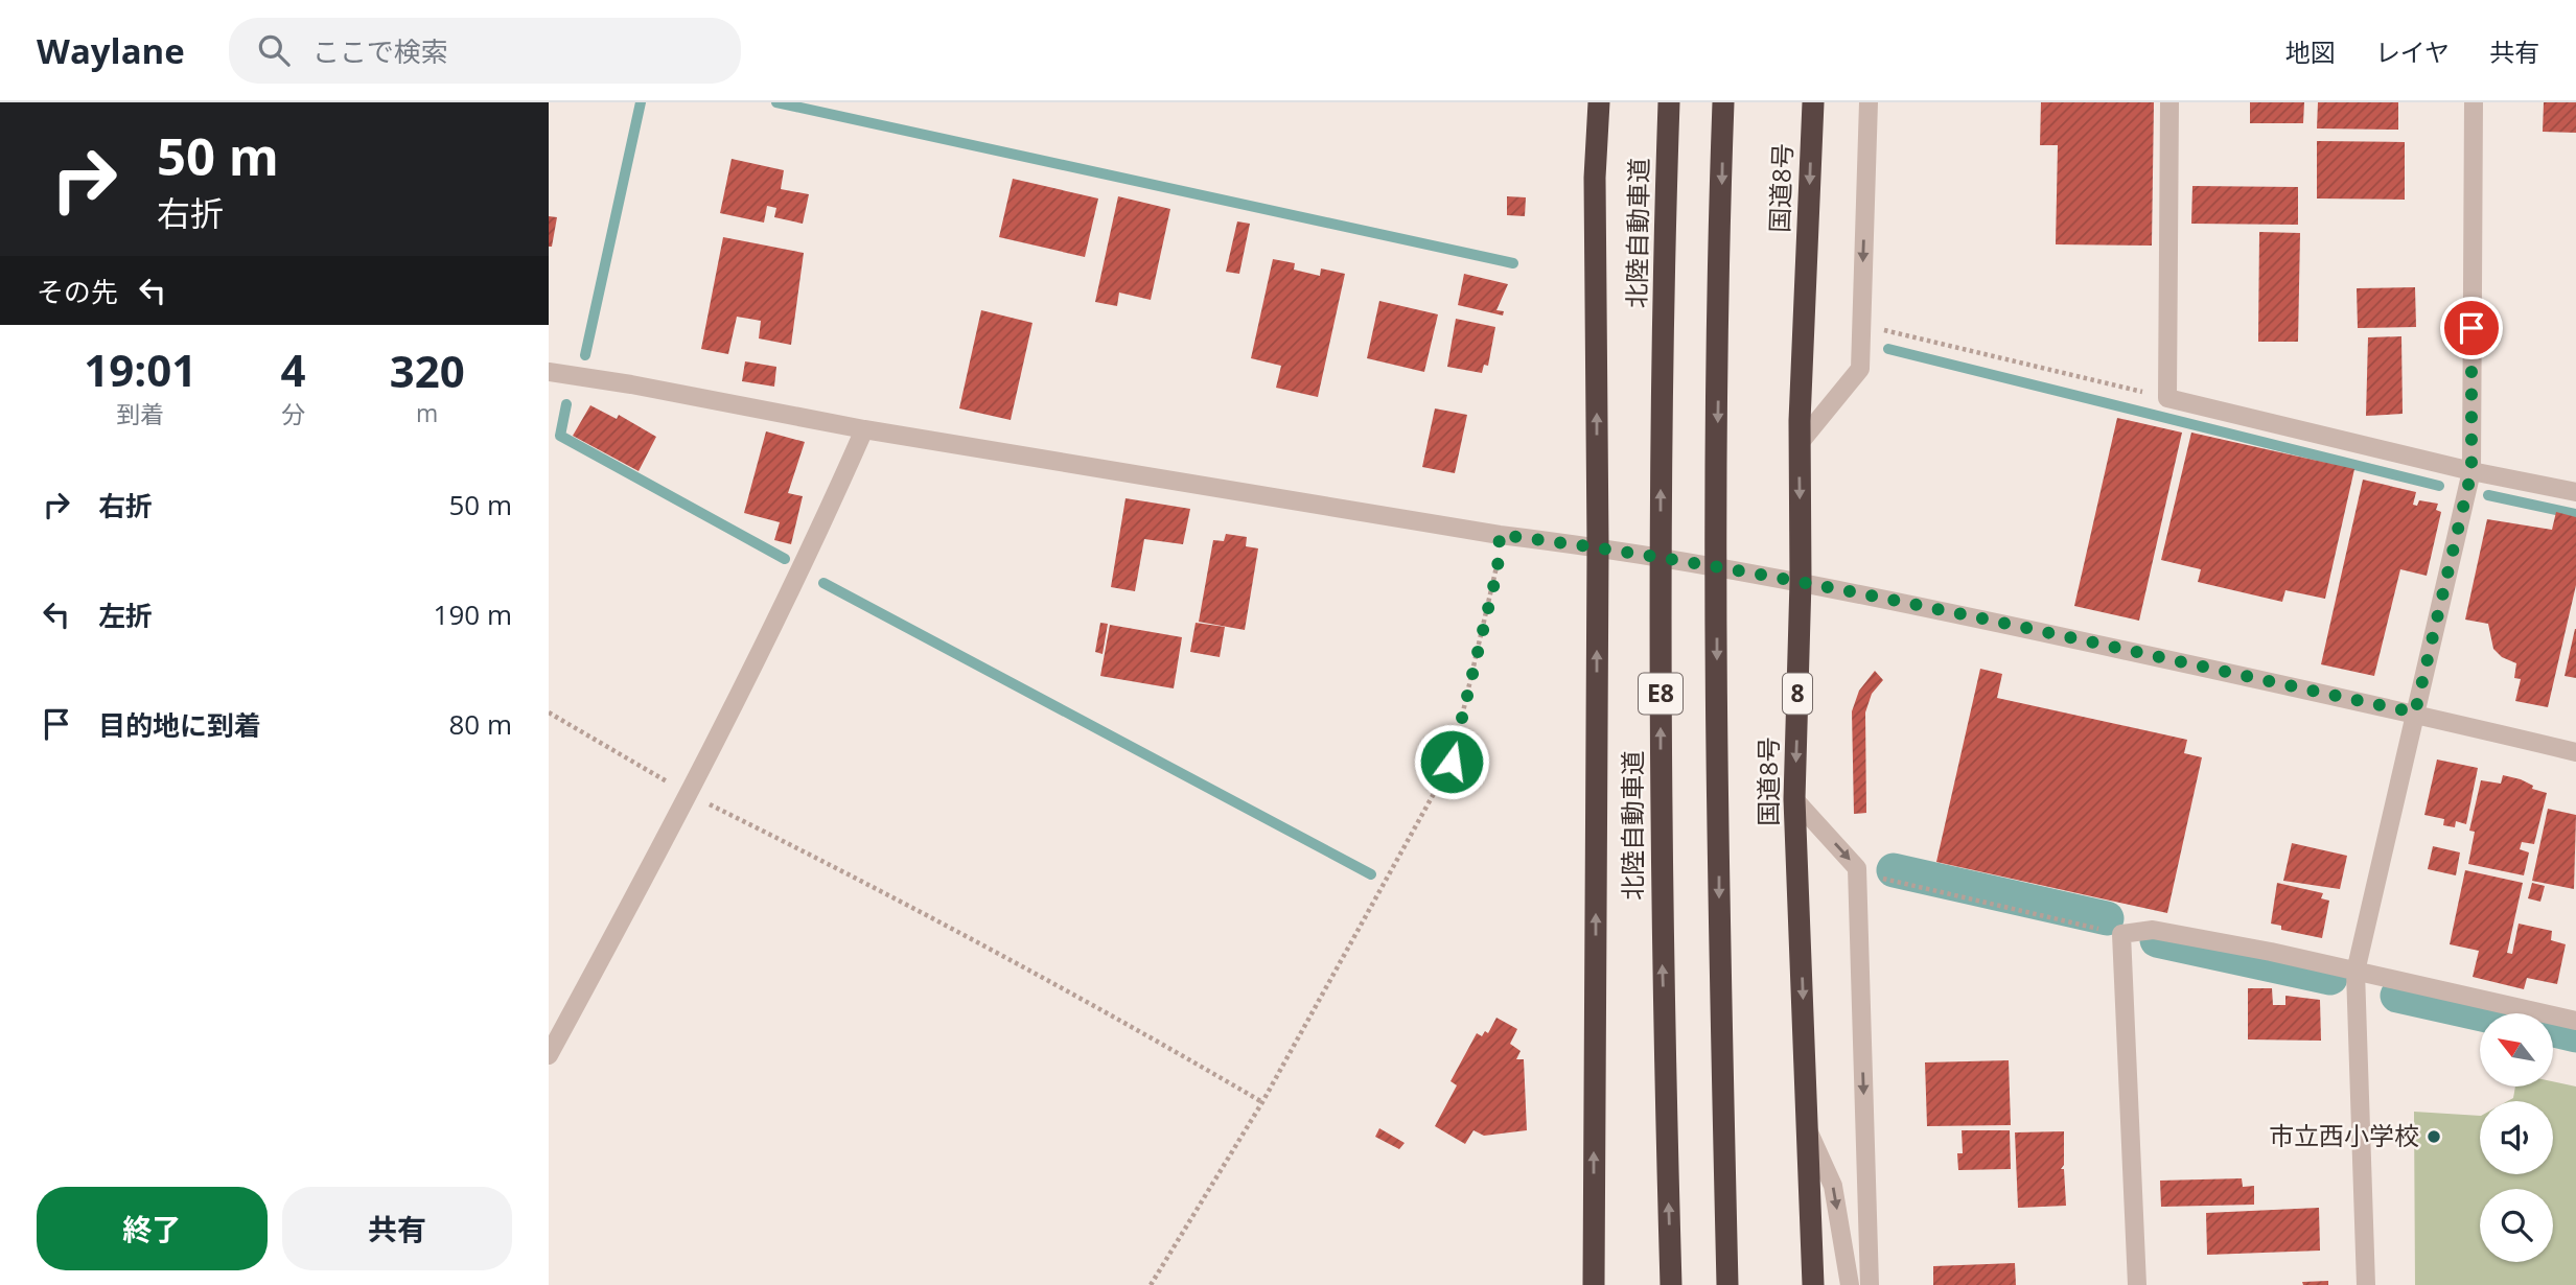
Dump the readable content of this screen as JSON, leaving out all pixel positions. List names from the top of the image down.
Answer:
{
  "streets": {
    "highway": [
      "国道8号",
      "北陸自動車道",
      "E8",
      "8"
    ]
  },
  "places": ["市立西小学校"],
  "north": "top left",
  "page": {
    "header": "Waylane",
    "search": "ここで検索",
    "nav": ["地図", "レイヤ", "共有"],
    "turn": ["50 m", "右折"],
    "then": "その先",
    "eta": [
      "19:01",
      "到着",
      "4",
      "分",
      "320",
      "m"
    ],
    "list": [
      {
        "name": "右折",
        "value": "50 m"
      },
      {
        "name": "左折",
        "value": "190 m"
      },
      {
        "name": "目的地に到着",
        "value": "80 m"
      }
    ],
    "buttons": ["終了", "共有"]
  }
}
